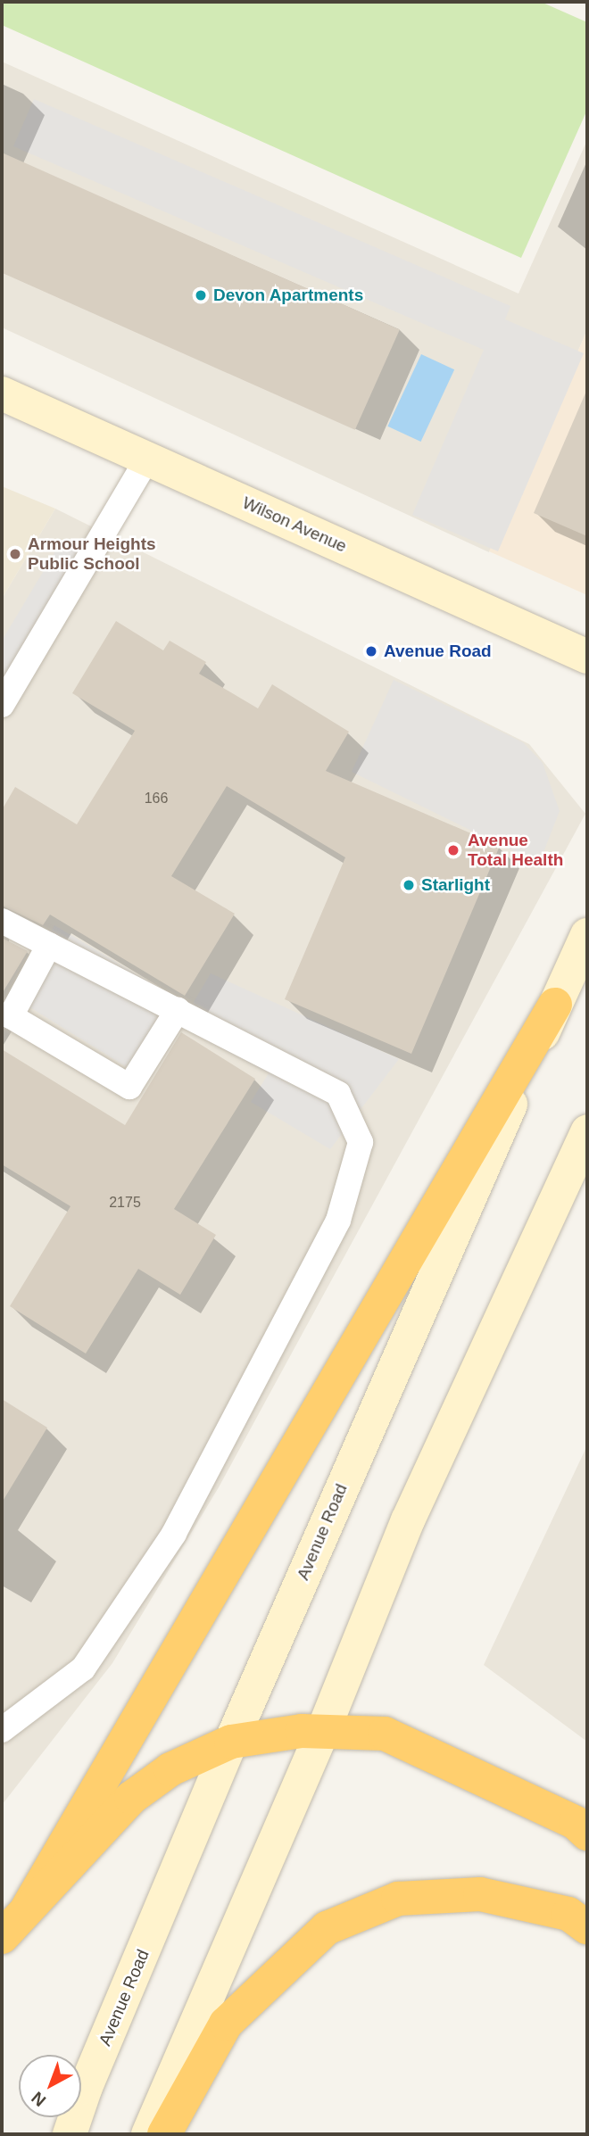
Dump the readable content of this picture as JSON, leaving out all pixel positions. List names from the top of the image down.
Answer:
{
  "streets": {
    "main road": ["Wilson Avenue", "Avenue Road"]
  },
  "places": [
    "Devon Apartments",
    "Armour Heights Public School",
    "Avenue Road",
    "Avenue Total Health",
    "Starlight"
  ],
  "house_numbers": ["166", "2175"],
  "north": "bottom left"
}
